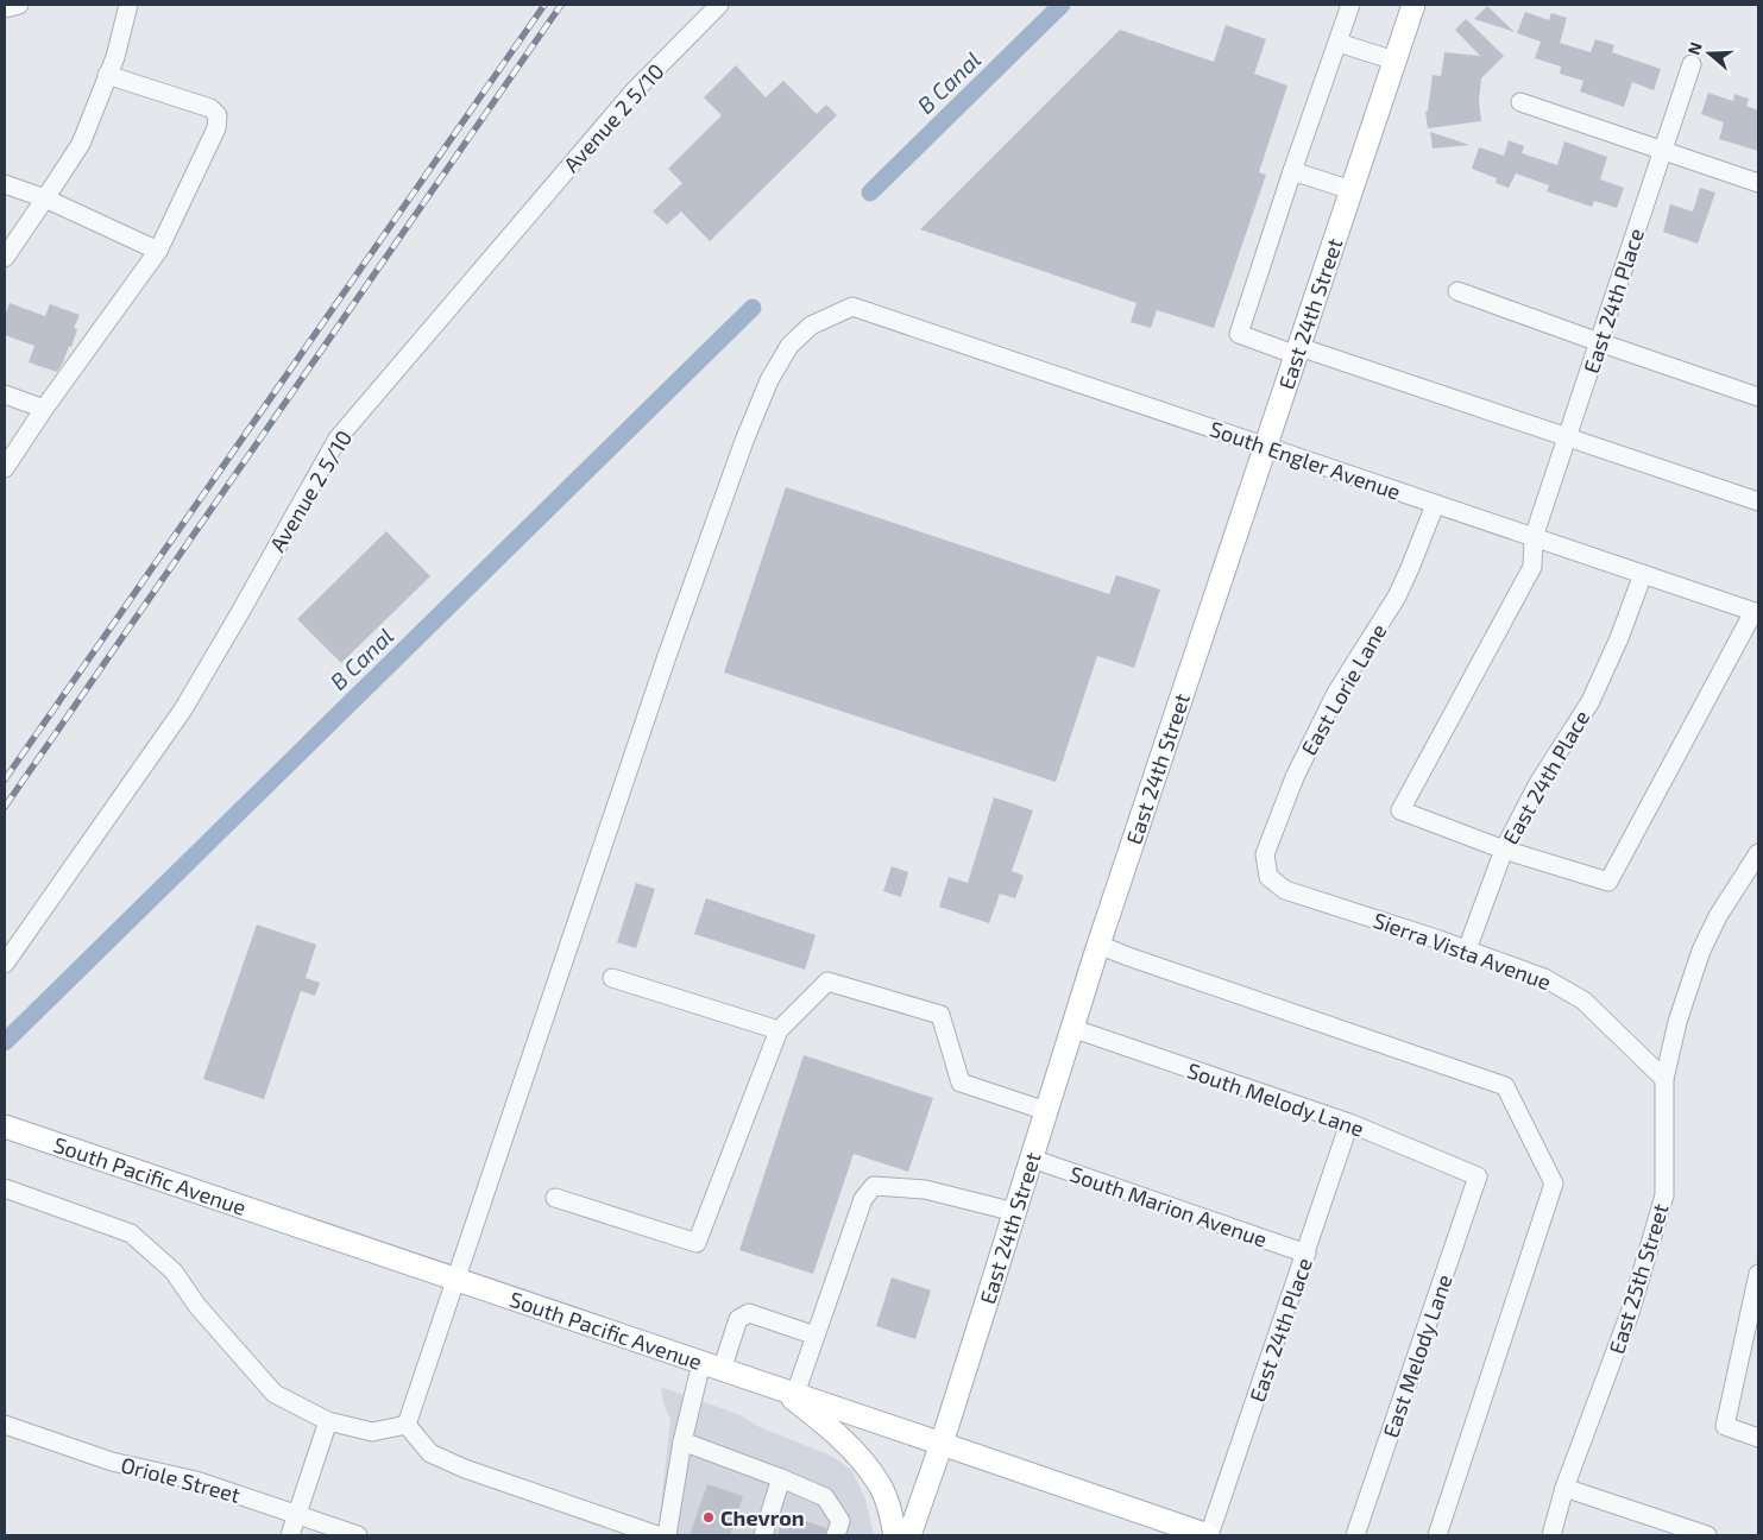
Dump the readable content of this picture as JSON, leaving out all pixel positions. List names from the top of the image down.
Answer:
{
  "streets": {
    "main road": ["East 24th Street", "South Pacific Avenue"],
    "street": [
      "Avenue 2 5/10",
      "East 24th Place",
      "South Engler Avenue",
      "East Lorie Lane",
      "Sierra Vista Avenue",
      "South Melody Lane",
      "South Marion Avenue",
      "East 25th Street",
      "East Melody Lane",
      "Oriole Street"
    ]
  },
  "crossings": [
    ["East 24th Place", "South Engler Avenue"],
    ["East 24th Place", "Sierra Vista Avenue"],
    ["East 24th Place", "South Melody Lane"],
    ["East 24th Place", "South Pacific Avenue"],
    ["East 24th Place", "South Marion Avenue"],
    ["East 24th Street", "South Engler Avenue"],
    ["East 24th Street", "South Melody Lane"],
    ["East 24th Street", "South Pacific Avenue"],
    ["East 24th Street", "South Marion Avenue"],
    ["South Engler Avenue", "East Lorie Lane"],
    ["South Engler Avenue", "South Pacific Avenue"],
    ["East Lorie Lane", "Sierra Vista Avenue"],
    ["Sierra Vista Avenue", "East 25th Street"],
    ["South Melody Lane", "East Melody Lane"]
  ],
  "water": ["B Canal"],
  "places": ["Chevron"],
  "north": "left"
}
